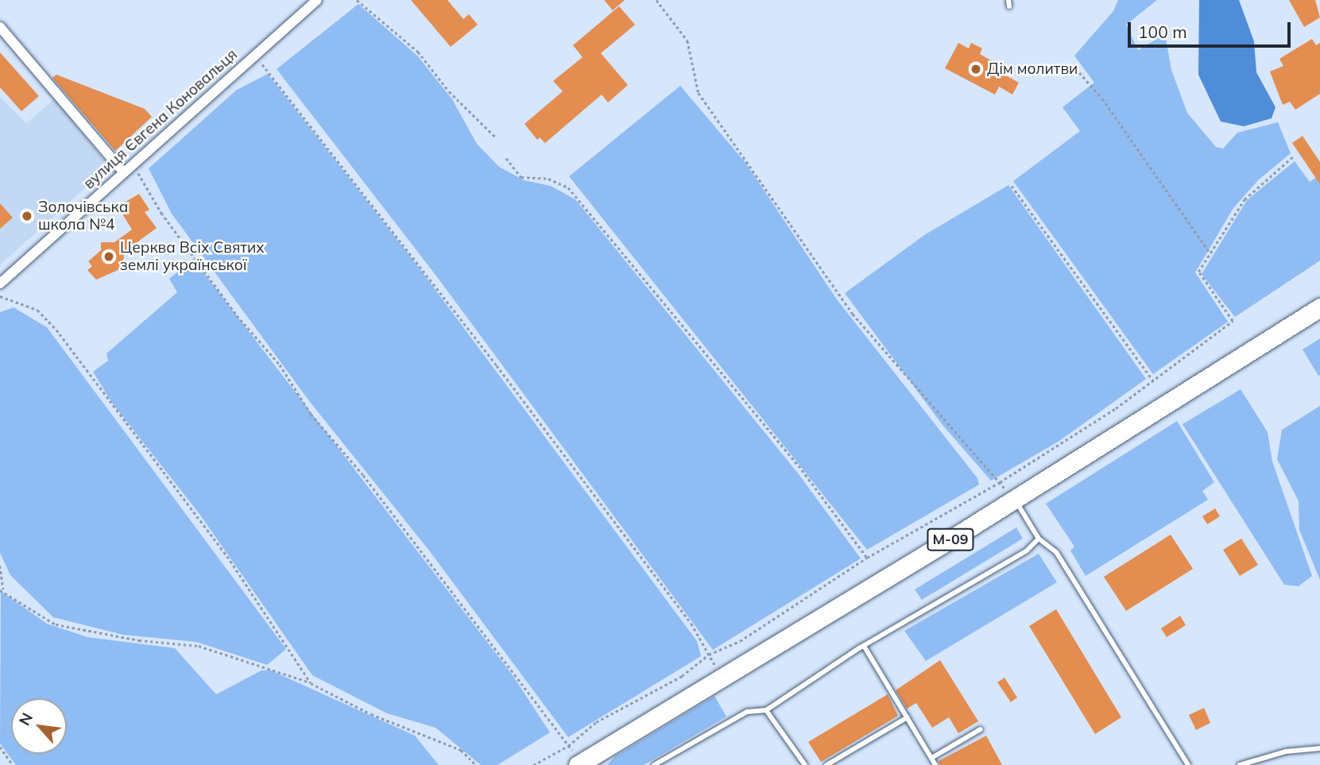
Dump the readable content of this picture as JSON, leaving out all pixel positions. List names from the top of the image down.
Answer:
{
  "streets": {
    "highway": ["М-09"],
    "street": ["вулиця Євгена Коновальця"]
  },
  "places": ["Дім молитви", "Золочівська школа №4", "Церква Всіх Святих землі української"],
  "scale_bar": "100 m",
  "north": "top left"
}
